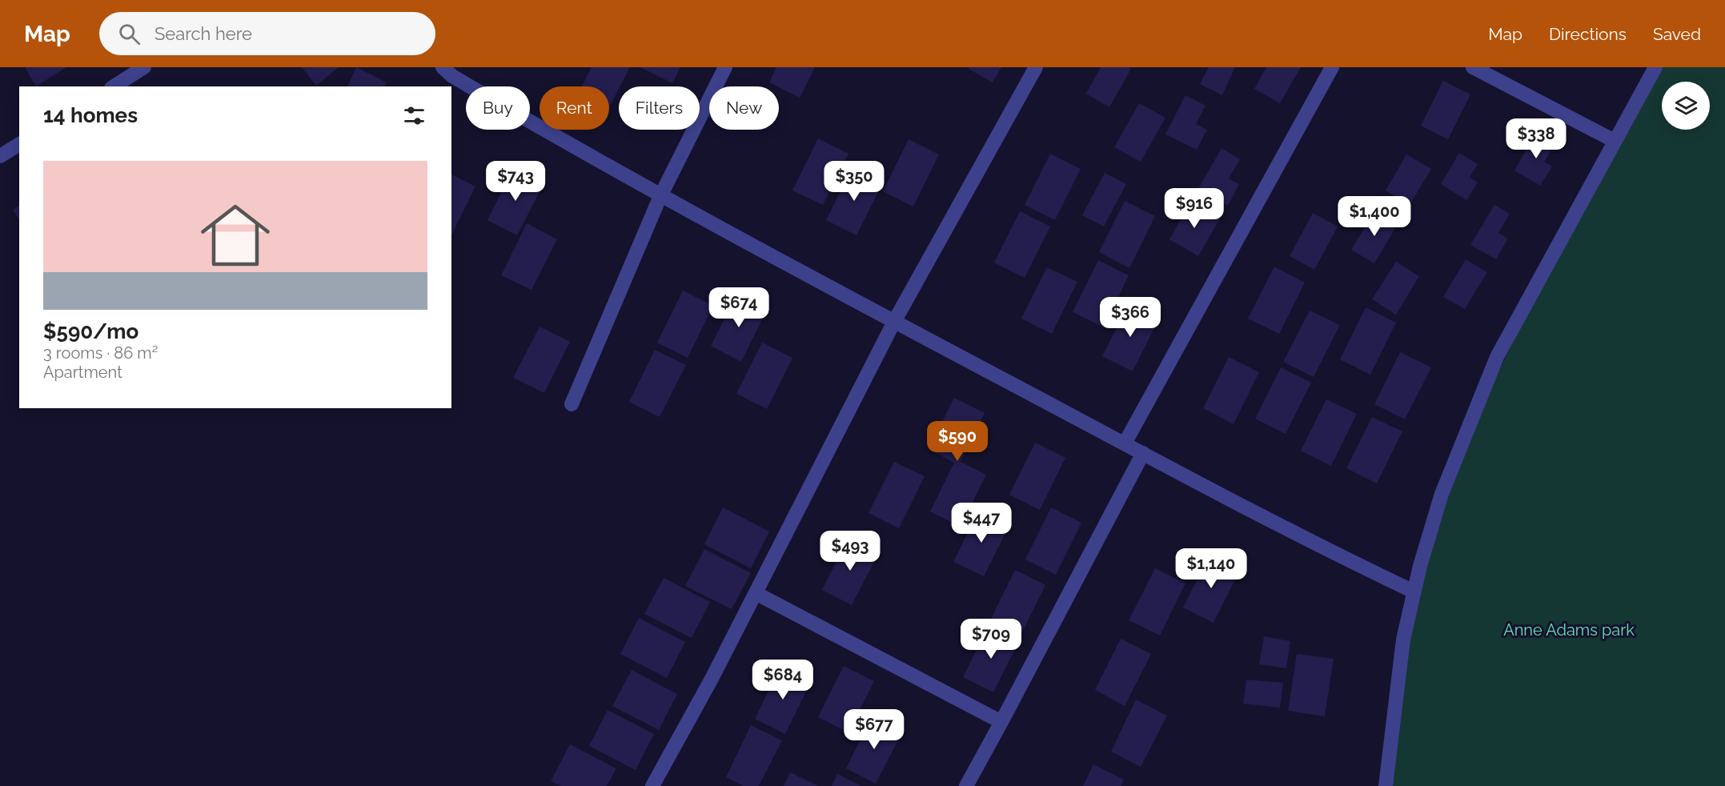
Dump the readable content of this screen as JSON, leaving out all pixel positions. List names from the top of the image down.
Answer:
{
  "parks": ["Anne Adams park"],
  "page": {
    "header": "Map",
    "search": "Search here",
    "nav": ["Map", "Directions", "Saved"],
    "chip": [
      "Buy",
      "Rent",
      "Filters",
      "New"
    ],
    "heading": "14 homes",
    "price": [
      "$338",
      "$743",
      "$350",
      "$916",
      "$1,400",
      "$674",
      "$366",
      "$590",
      "$447",
      "$493",
      "$1,140",
      "$709",
      "$684",
      "$677"
    ],
    "list": [
      {
        "name": "$590/mo",
        "note": "3 rooms · 86 m² · Apartment"
      }
    ]
  }
}
